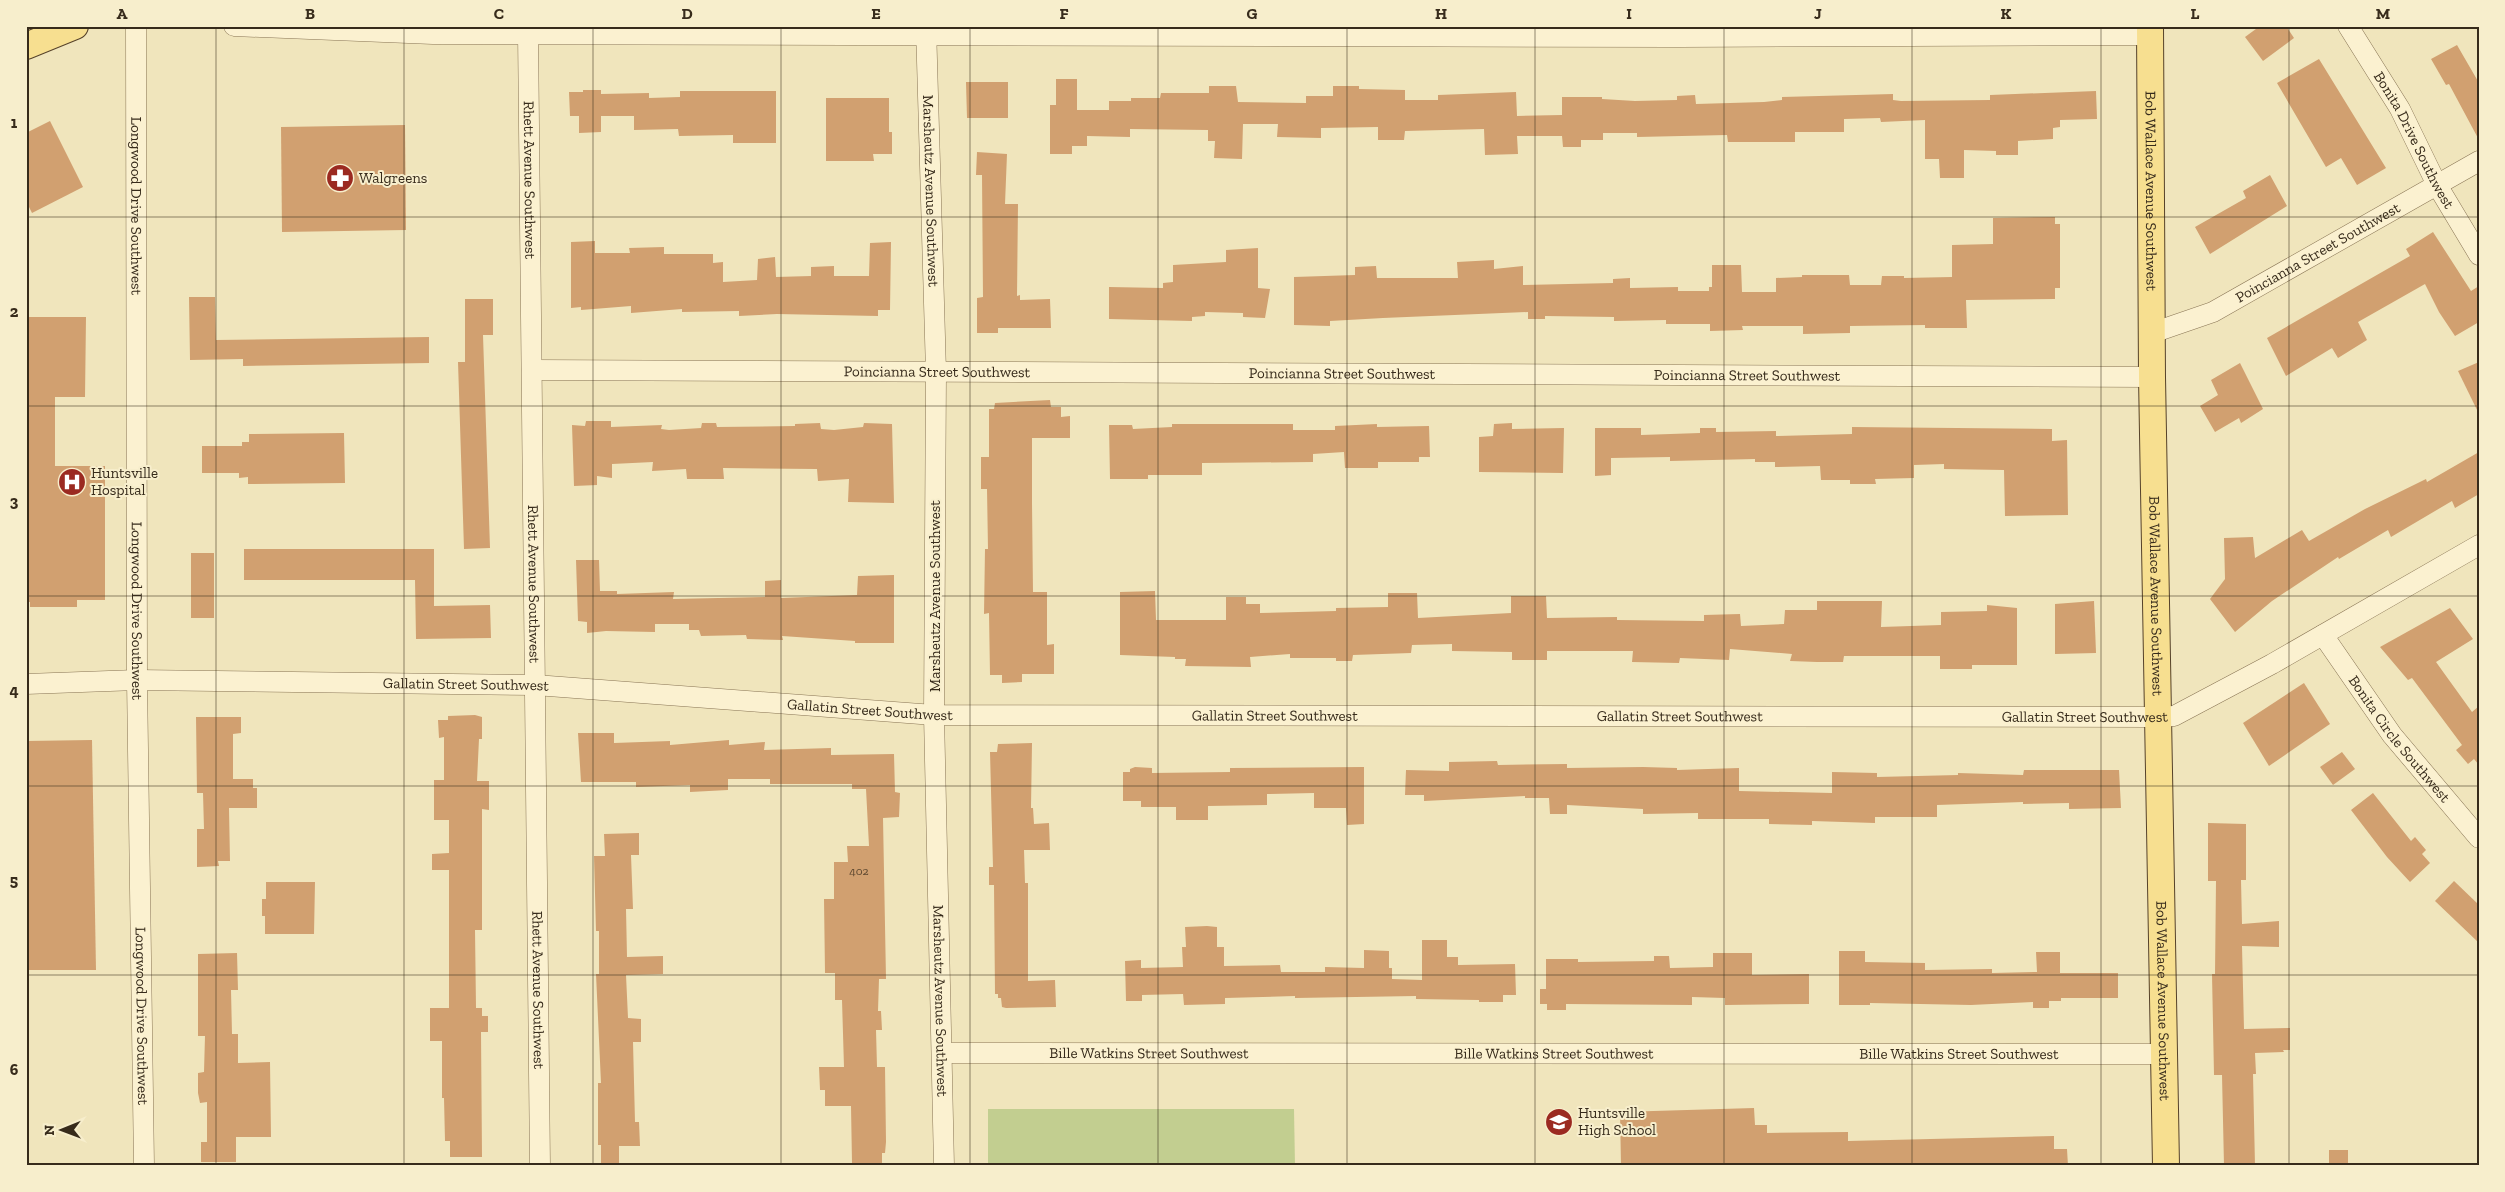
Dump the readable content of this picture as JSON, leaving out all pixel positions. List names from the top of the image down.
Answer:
{
  "streets": {
    "main road": ["Bob Wallace Avenue Southwest"],
    "street": [
      "Bonita Drive Southwest",
      "Rhett Avenue Southwest",
      "Marsheutz Avenue Southwest",
      "Longwood Drive Southwest",
      "Poincianna Street Southwest",
      "Gallatin Street Southwest",
      "Bonita Circle Southwest",
      "Bille Watkins Street Southwest"
    ]
  },
  "crossings": [
    ["Bonita Drive Southwest", "Poincianna Street Southwest"],
    ["Rhett Avenue Southwest", "Poincianna Street Southwest"],
    ["Rhett Avenue Southwest", "Gallatin Street Southwest"],
    ["Marsheutz Avenue Southwest", "Poincianna Street Southwest"],
    ["Marsheutz Avenue Southwest", "Gallatin Street Southwest"],
    ["Marsheutz Avenue Southwest", "Bille Watkins Street Southwest"],
    ["Bob Wallace Avenue Southwest", "Poincianna Street Southwest"],
    ["Bob Wallace Avenue Southwest", "Gallatin Street Southwest"],
    ["Bob Wallace Avenue Southwest", "Bille Watkins Street Southwest"],
    ["Longwood Drive Southwest", "Gallatin Street Southwest"],
    ["Gallatin Street Southwest", "Bonita Circle Southwest"]
  ],
  "places": {
    "pharmacy": ["Walgreens"],
    "hospital": ["Huntsville Hospital"],
    "school or university": ["Huntsville High School"]
  },
  "house_numbers": ["402"],
  "north": "left",
  "grid": {
    "columns": [
      "A",
      "B",
      "C",
      "D",
      "E",
      "F",
      "G",
      "H",
      "I",
      "J",
      "K",
      "L",
      "M"
    ],
    "rows": [
      "1",
      "2",
      "3",
      "4",
      "5",
      "6"
    ]
  }
}
